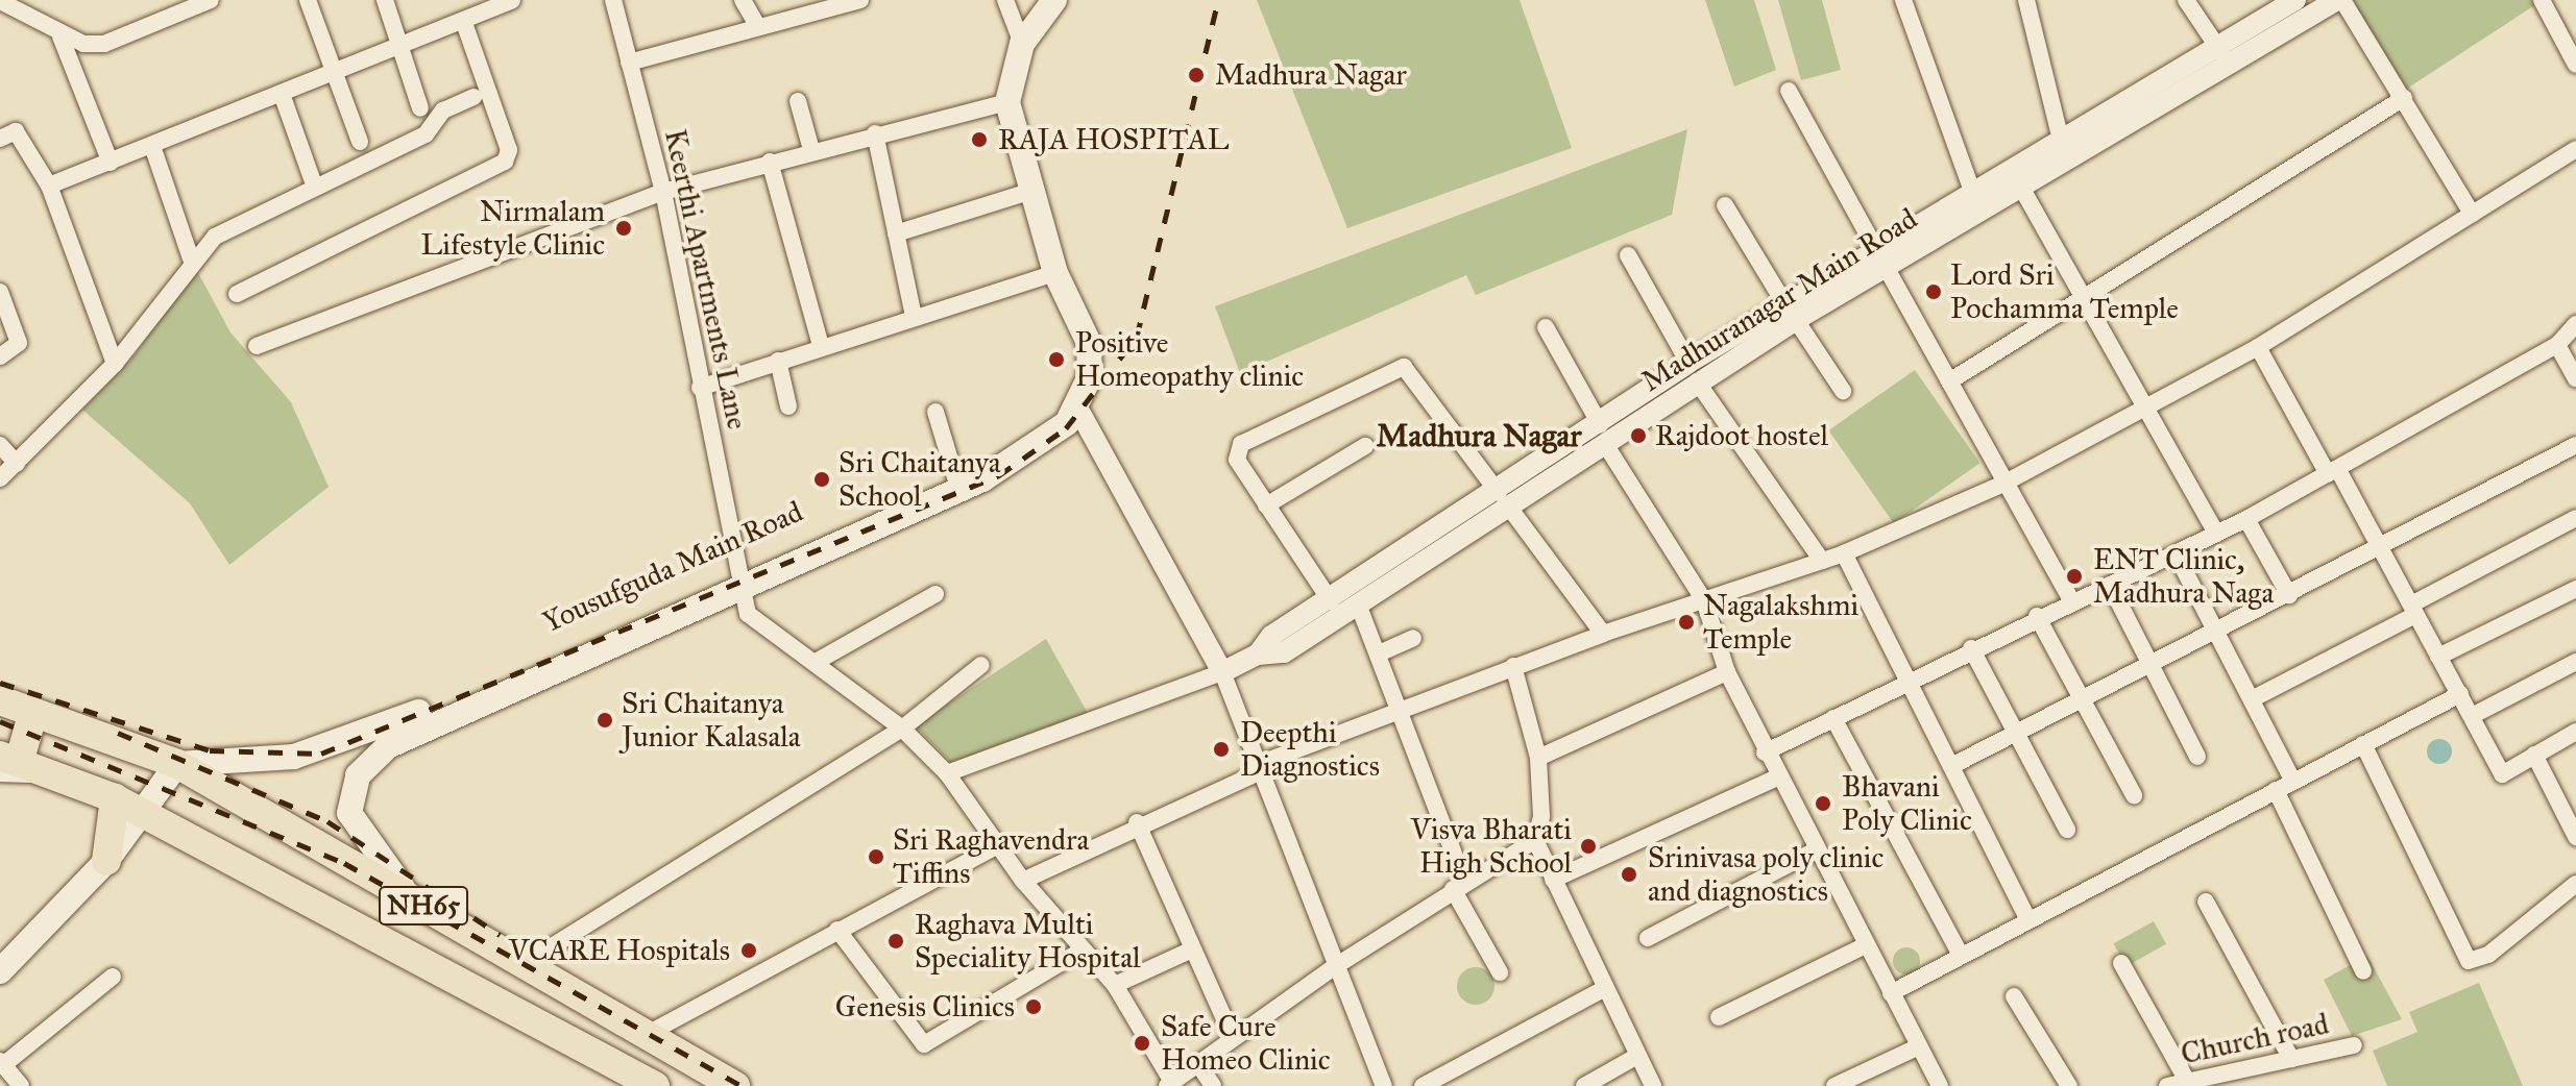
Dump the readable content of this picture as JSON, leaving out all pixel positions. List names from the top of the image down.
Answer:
{
  "streets": {
    "highway": ["NH65"],
    "main road": ["Yousufguda Main Road"],
    "street": ["Keerthi Apartments Lane", "Madhuranagar Main Road", "Church road"]
  },
  "crossings": [
    ["Keerthi Apartments Lane", "Yousufguda Main Road"],
    ["Yousufguda Main Road", "NH65"]
  ],
  "districts": ["Madhura Nagar"],
  "places": [
    "Madhura Nagar",
    "RAJA HOSPITAL",
    "Nirmalam Lifestyle Clinic",
    "Lord Sri Pochamma Temple",
    "Positive Homeopathy clinic",
    "Rajdoot hostel",
    "Sri Chaitanya School",
    "ENT Clinic, Madhura Naga",
    "Nagalakshmi Temple",
    "Sri Chaitanya Junior Kalasala",
    "Deepthi Diagnostics",
    "Bhavani Poly Clinic",
    "Visva Bharati High School",
    "Sri Raghavendra Tiffins",
    "Srinivasa poly clinic and diagnostics",
    "Raghava Multi Speciality Hospital",
    "VCARE Hospitals",
    "Genesis Clinics",
    "Safe Cure Homeo Clinic"
  ]
}
